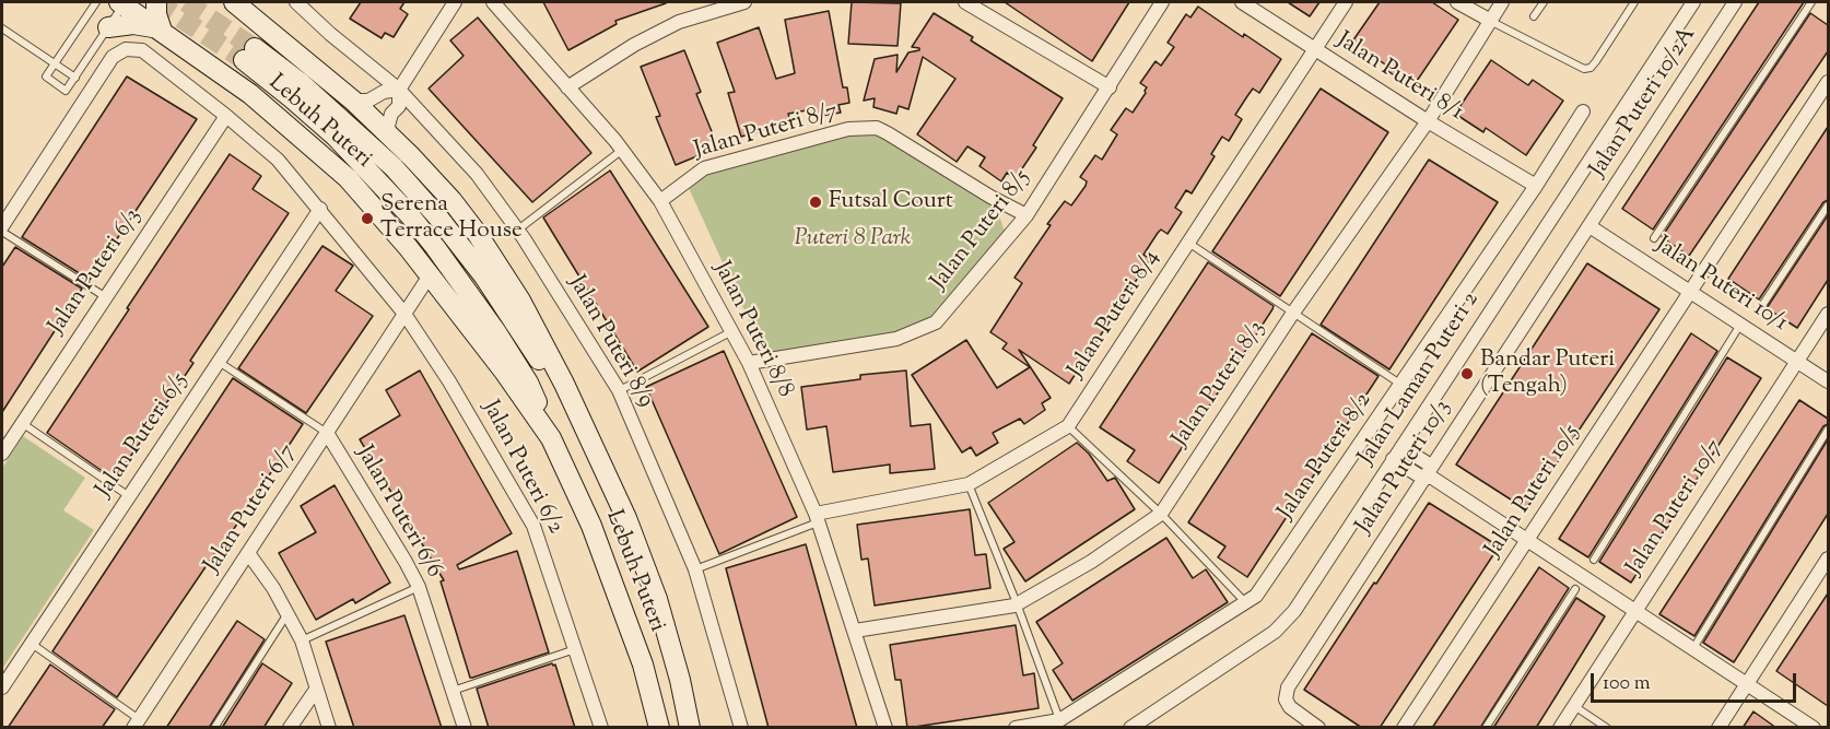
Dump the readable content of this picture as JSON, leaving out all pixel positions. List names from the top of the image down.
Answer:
{
  "streets": {
    "main road": ["Lebuh Puteri"],
    "street": [
      "Jalan Puteri 8/1",
      "Jalan Puteri 10/2A",
      "Jalan Puteri 8/7",
      "Jalan Puteri 8/5",
      "Jalan Puteri 6/3",
      "Jalan Puteri 10/1",
      "Jalan Puteri 8/4",
      "Jalan Puteri 8/8",
      "Jalan Puteri 8/9",
      "Jalan Laman Puteri 2",
      "Jalan Puteri 8/3",
      "Jalan Puteri 6/5",
      "Jalan Puteri 8/2",
      "Jalan Puteri 6/2",
      "Jalan Puteri 10/3",
      "Jalan Puteri 10/5",
      "Jalan Puteri 10/7",
      "Jalan Puteri 6/7",
      "Jalan Puteri 6/6"
    ]
  },
  "crossings": [
    ["Jalan Puteri 8/1", "Jalan Puteri 8/4"],
    ["Jalan Puteri 8/1", "Jalan Puteri 8/3"],
    ["Jalan Puteri 8/1", "Jalan Puteri 8/2"],
    ["Jalan Puteri 10/2A", "Jalan Puteri 10/1"],
    ["Jalan Puteri 10/2A", "Jalan Puteri 10/3"],
    ["Lebuh Puteri", "Jalan Puteri 6/7"],
    ["Jalan Puteri 8/7", "Jalan Puteri 8/5"],
    ["Jalan Puteri 8/7", "Jalan Puteri 8/8"],
    ["Jalan Puteri 8/5", "Jalan Puteri 8/8"],
    ["Jalan Puteri 6/3", "Jalan Puteri 6/2"],
    ["Jalan Puteri 10/1", "Jalan Puteri 10/3"],
    ["Jalan Puteri 10/1", "Jalan Puteri 10/5"],
    ["Jalan Puteri 10/1", "Jalan Puteri 10/7"],
    ["Jalan Puteri 8/4", "Jalan Puteri 8/8"],
    ["Jalan Puteri 8/8", "Jalan Puteri 8/3"],
    ["Jalan Puteri 6/5", "Jalan Puteri 6/2"],
    ["Jalan Puteri 6/2", "Jalan Puteri 6/7"],
    ["Jalan Puteri 6/7", "Jalan Puteri 6/6"]
  ],
  "parks": ["Puteri 8 Park"],
  "places": ["Futsal Court", "Serena Terrace House", "Bandar Puteri (Tengah)"],
  "scale_bar": "100 m"
}
